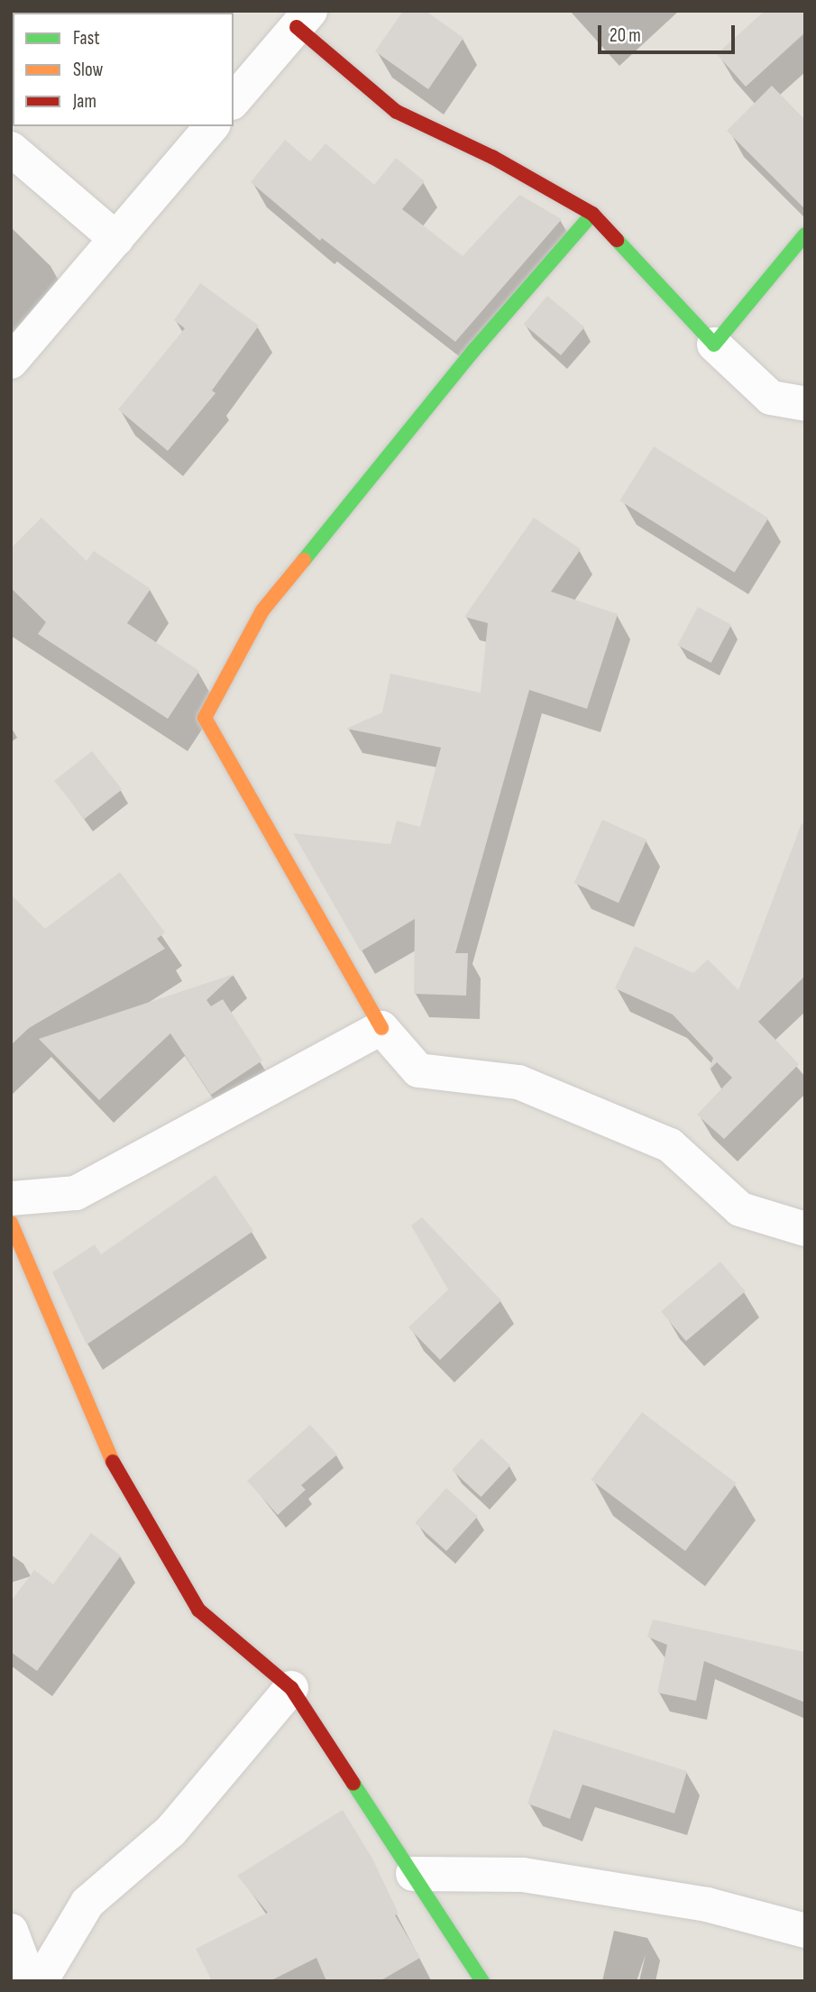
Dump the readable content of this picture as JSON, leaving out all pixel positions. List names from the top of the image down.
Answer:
{
  "legend": ["Fast", "Slow", "Jam"],
  "scale_bar": "20 m"
}
